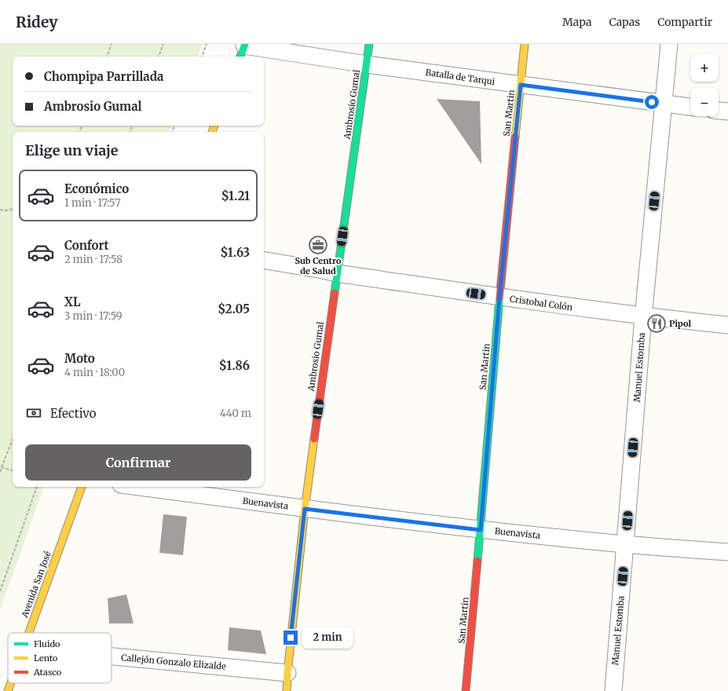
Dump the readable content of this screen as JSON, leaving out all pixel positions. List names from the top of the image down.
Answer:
{
  "streets": {
    "street": [
      "Batalla de Tarqui",
      "Ambrosio Gumal",
      "San Martin",
      "Cristobal Colón",
      "Manuel Estomba",
      "Buenavista",
      "Avenida San José",
      "Callejón Gonzalo Elizalde"
    ]
  },
  "crossings": [
    ["Batalla de Tarqui", "Ambrosio Gumal"],
    ["Batalla de Tarqui", "San Martin"],
    ["Batalla de Tarqui", "Manuel Estomba"],
    ["Ambrosio Gumal", "Cristobal Colón"],
    ["Ambrosio Gumal", "Buenavista"],
    ["Ambrosio Gumal", "Callejón Gonzalo Elizalde"],
    ["San Martin", "Cristobal Colón"],
    ["San Martin", "Buenavista"],
    ["Cristobal Colón", "Manuel Estomba"],
    ["Manuel Estomba", "Buenavista"]
  ],
  "places": {
    "office": ["Sub Centro de Salud"],
    "restaurant": ["Pipol"]
  },
  "legend": ["Fluido", "Lento", "Atasco"],
  "page": {
    "header": "Ridey",
    "nav": ["Mapa", "Capas", "Compartir"],
    "map_buttons": ["+", "−"],
    "banner": ["Chompipa Parrillada", "Ambrosio Gumal"],
    "heading": "Elige un viaje",
    "list": [
      {
        "name": "Económico",
        "note": "1 min · 17:57",
        "value": "$1.21"
      },
      {
        "name": "Confort",
        "note": "2 min · 17:58",
        "value": "$1.63"
      },
      {
        "name": "XL",
        "note": "3 min · 17:59",
        "value": "$2.05"
      },
      {
        "name": "Moto",
        "note": "4 min · 18:00",
        "value": "$1.86"
      }
    ],
    "pay": ["Efectivo", "440 m"],
    "buttons": "Confirmar",
    "bubble": "2 min"
  }
}
